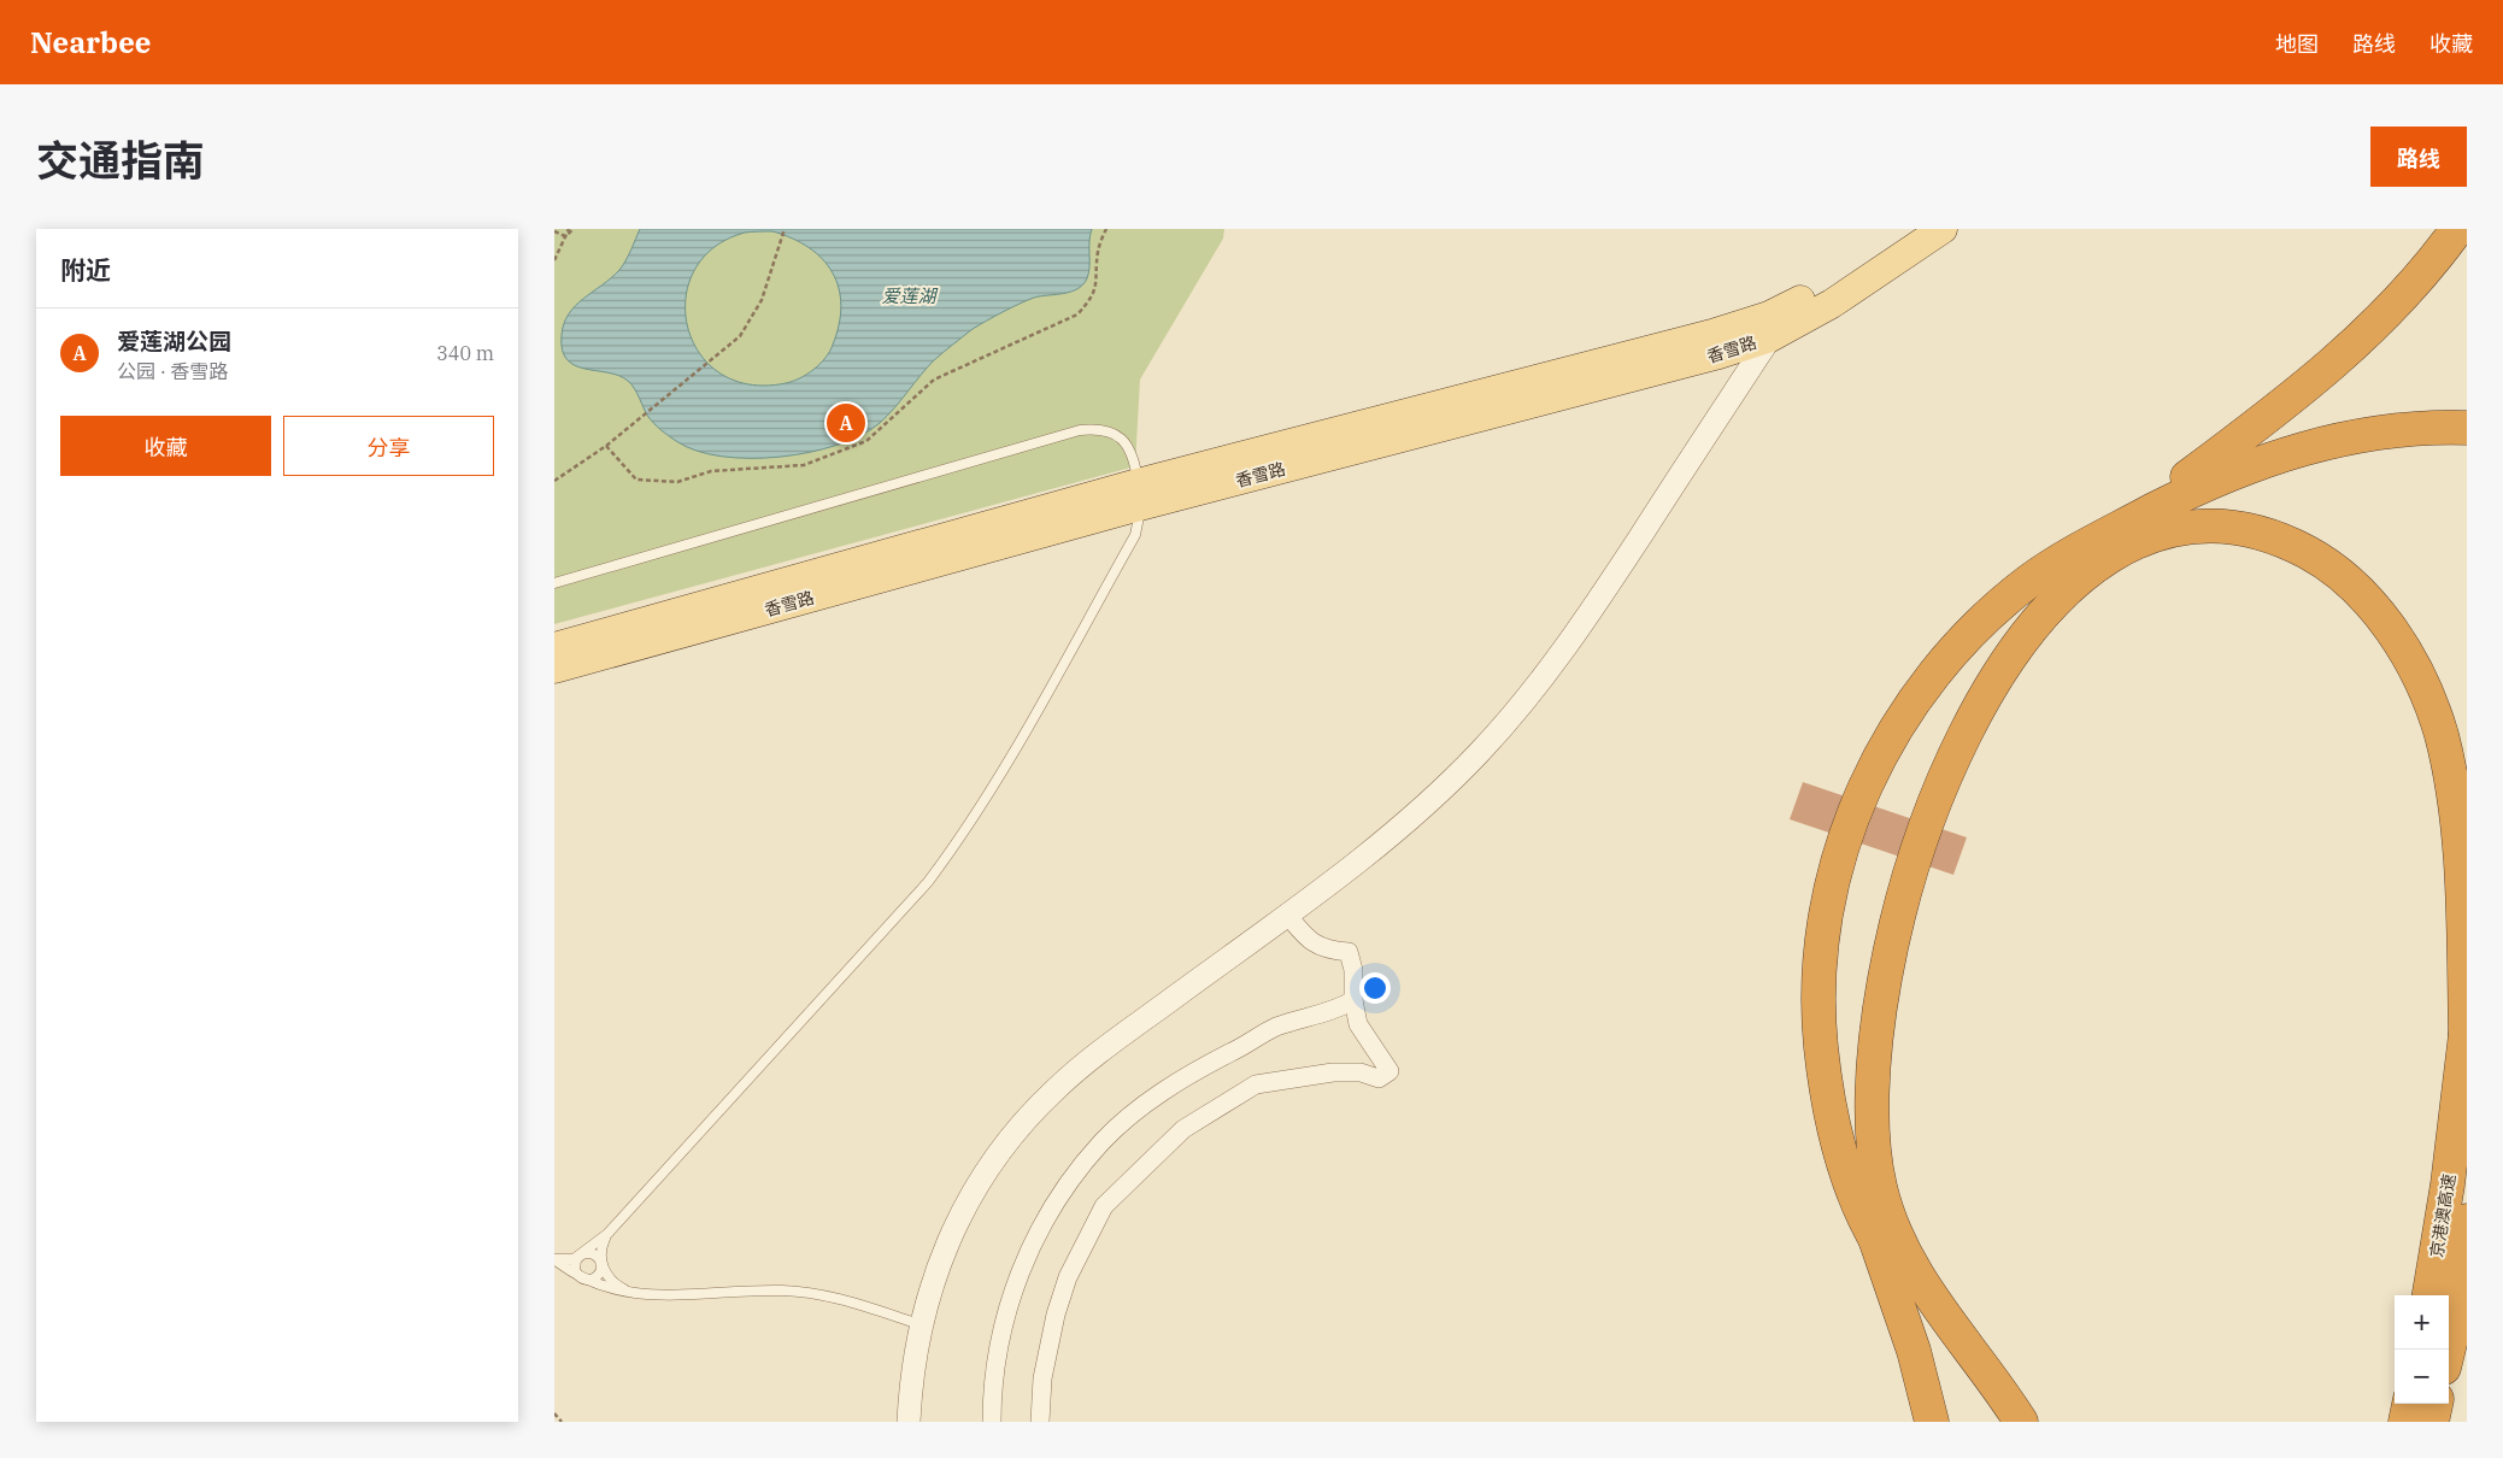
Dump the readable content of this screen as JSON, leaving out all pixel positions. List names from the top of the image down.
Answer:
{
  "streets": {
    "highway": ["京港澳高速"],
    "main road": ["香雪路"]
  },
  "water": ["爱莲湖"],
  "page": {
    "header": "Nearbee",
    "nav": ["地图", "路线", "收藏"],
    "title": "交通指南",
    "buttons": [
      "路线",
      ["收藏", "分享"]
    ],
    "heading": "附近",
    "list": [
      {
        "mark": "A",
        "name": "爱莲湖公园",
        "note": "公园 · 香雪路",
        "value": "340 m"
      }
    ],
    "pins": "A",
    "map_buttons": ["+", "−"]
  }
}
